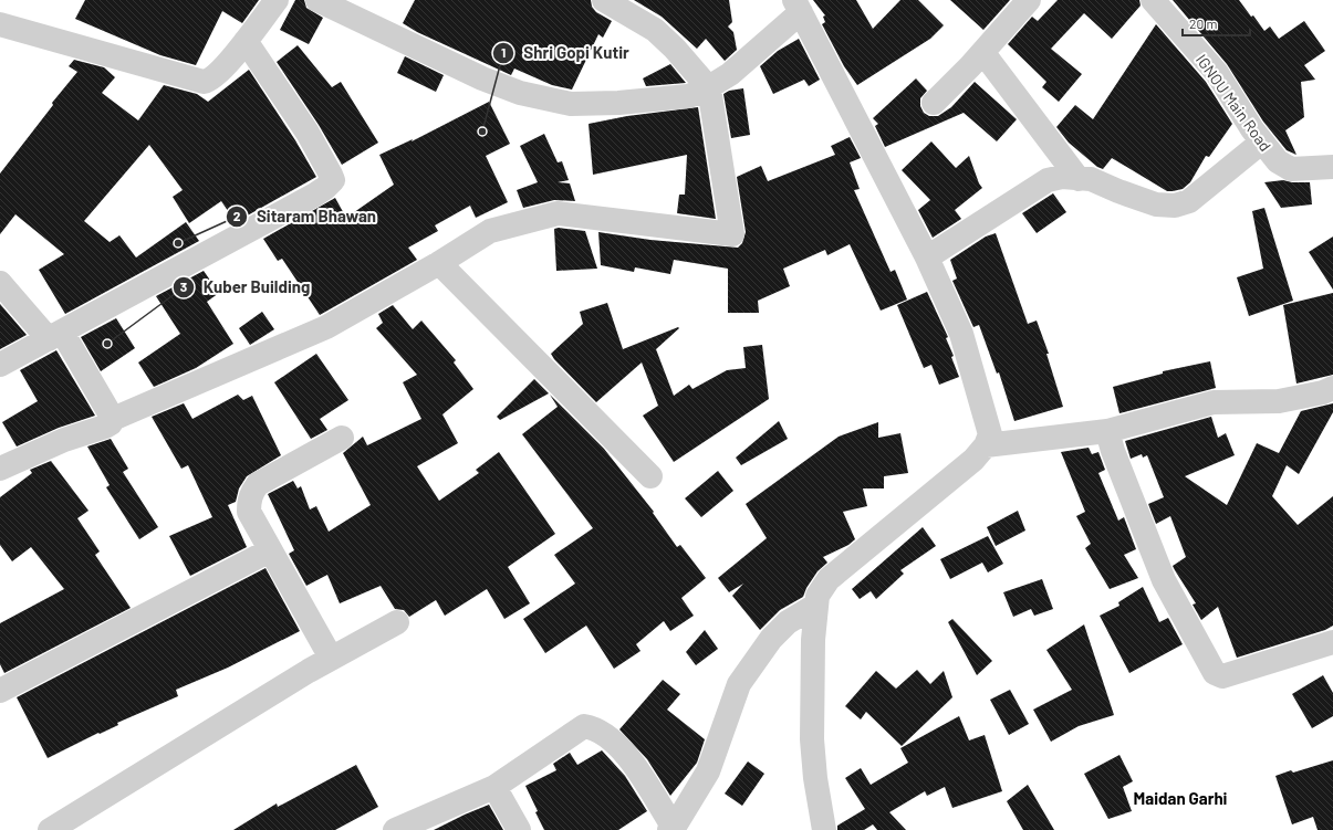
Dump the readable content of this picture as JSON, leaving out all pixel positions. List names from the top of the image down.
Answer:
{
  "streets": {
    "street": ["IGNOU Main Road"]
  },
  "districts": ["Maidan Garhi"],
  "places": ["Shri Gopi Kutir", "Sitaram Bhawan", "Kuber Building"],
  "scale_bar": "20 m"
}
